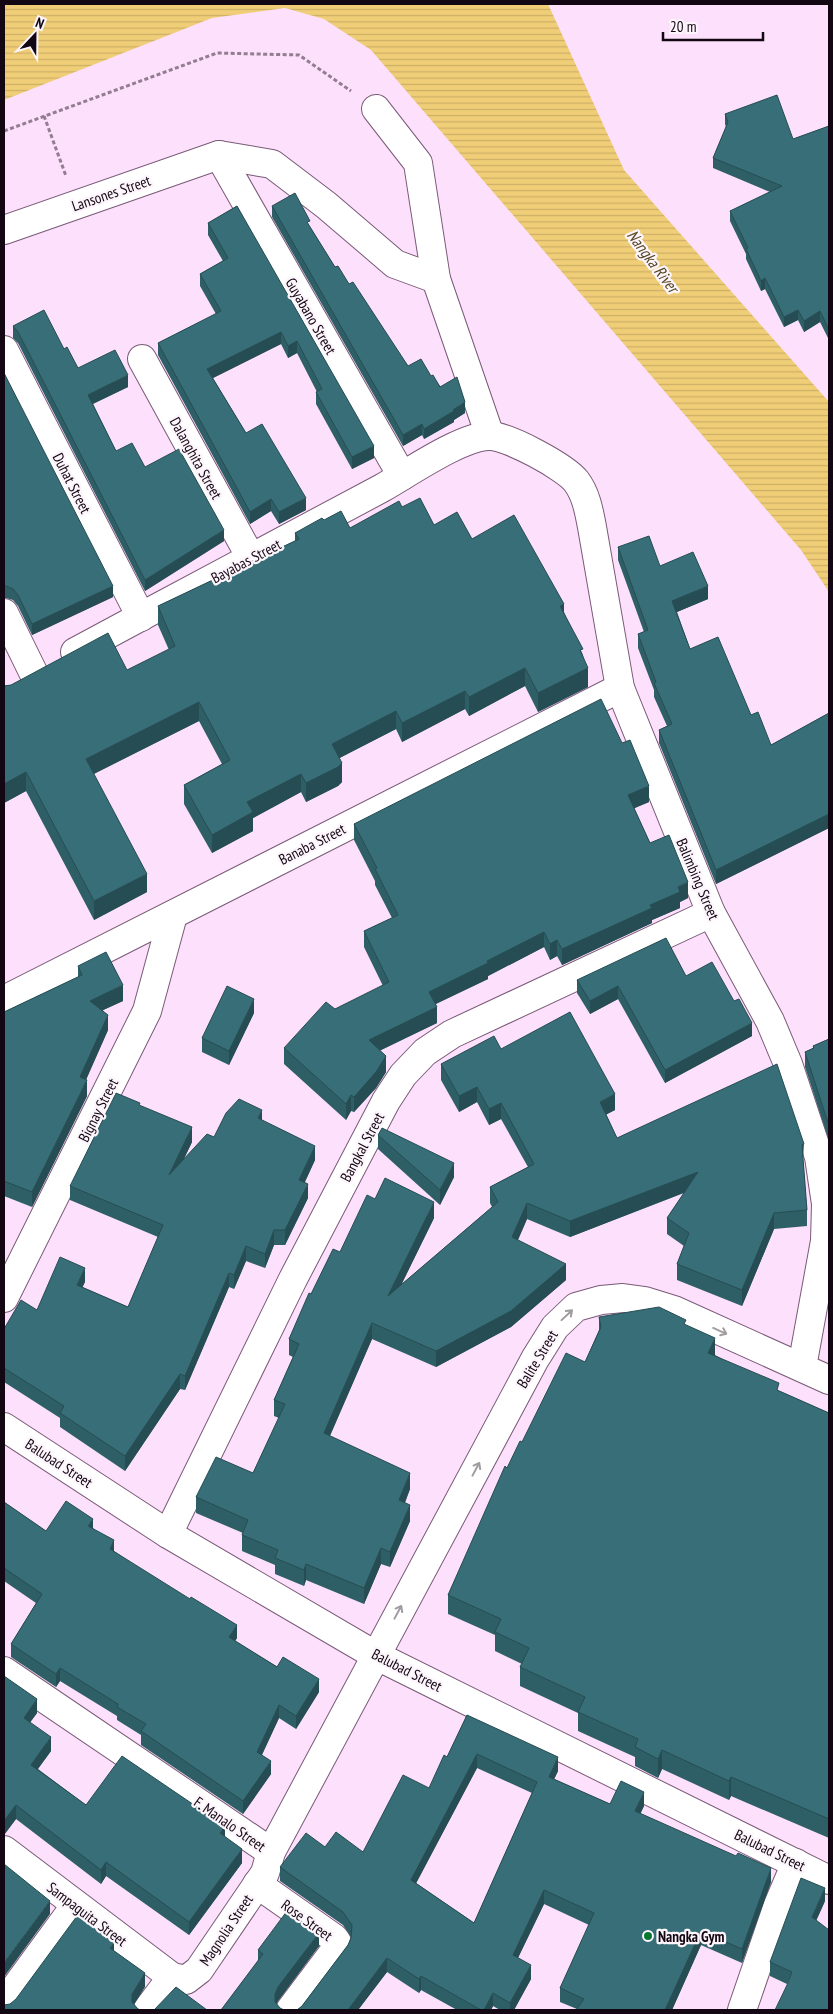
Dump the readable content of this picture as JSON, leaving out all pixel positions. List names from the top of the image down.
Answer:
{
  "streets": {
    "street": [
      "Lansones Street",
      "Guyabano Street",
      "Dalanghita Street",
      "Duhat Street",
      "Bayabas Street",
      "Banaba Street",
      "Balimbing Street",
      "Bignay Street",
      "Bangkal Street",
      "Balite Street",
      "Balubad Street",
      "F. Manalo Street",
      "Sampaguita Street",
      "Rose Street",
      "Magnolia Street"
    ]
  },
  "crossings": [
    ["Lansones Street", "Guyabano Street"],
    ["Guyabano Street", "Bayabas Street"],
    ["Dalanghita Street", "Bayabas Street"],
    ["Duhat Street", "Bayabas Street"],
    ["Bayabas Street", "Balimbing Street"],
    ["Banaba Street", "Balimbing Street"],
    ["Banaba Street", "Bignay Street"],
    ["Balimbing Street", "Bangkal Street"],
    ["Balimbing Street", "Balite Street"],
    ["Bangkal Street", "Balubad Street"],
    ["Balite Street", "Balubad Street"],
    ["Balite Street", "F. Manalo Street"],
    ["Balubad Street", "F. Manalo Street"],
    ["F. Manalo Street", "Magnolia Street"],
    ["Sampaguita Street", "Magnolia Street"],
    ["Rose Street", "Magnolia Street"]
  ],
  "water": ["Nangka River"],
  "places": ["Nangka Gym"],
  "scale_bar": "20 m",
  "north": "top"
}
